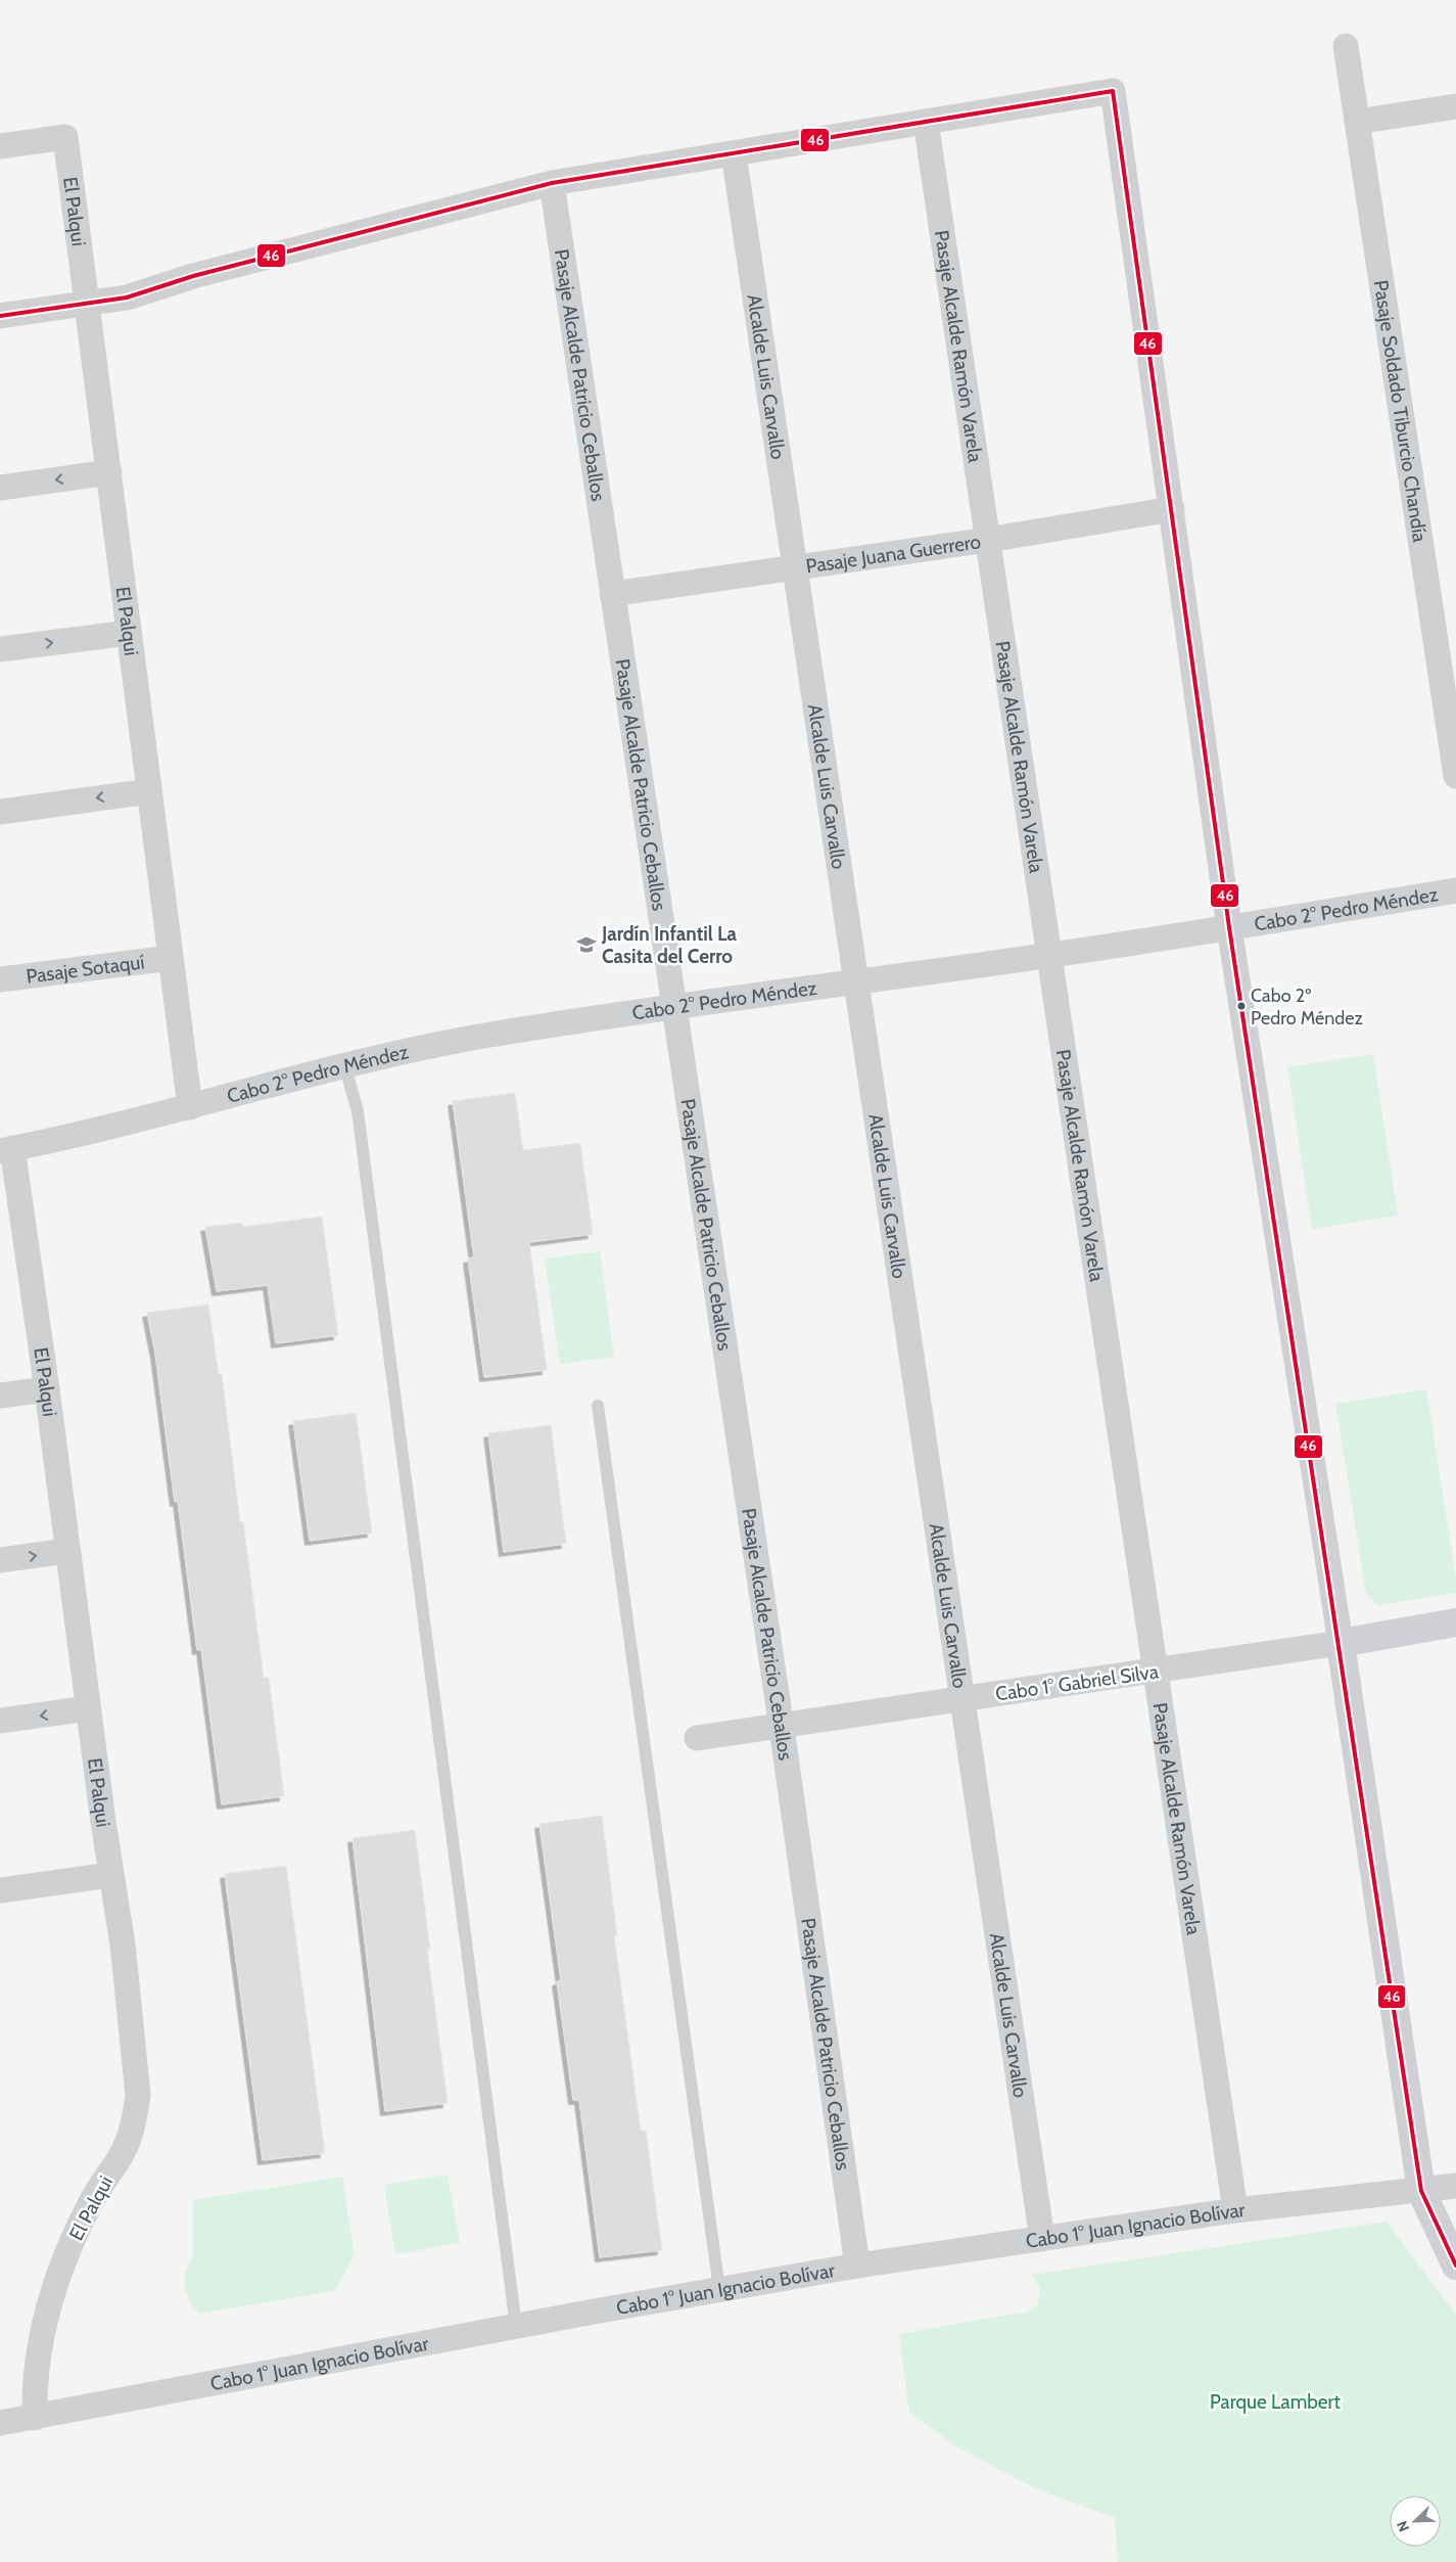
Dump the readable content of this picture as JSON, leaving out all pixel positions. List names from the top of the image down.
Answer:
{
  "streets": {
    "street": [
      "El Palqui",
      "Pasaje Alcalde Ramón Varela",
      "Pasaje Alcalde Patricio Ceballos",
      "Alcalde Luis Carvallo",
      "Pasaje Soldado Tiburcio Chandía",
      "Pasaje Juana Guerrero",
      "Cabo 2° Pedro Méndez",
      "Pasaje Sotaquí",
      "Cabo 1° Gabriel Silva",
      "Cabo 1° Juan Ignacio Bolívar"
    ]
  },
  "crossings": [
    ["El Palqui", "Cabo 2° Pedro Méndez"],
    ["El Palqui", "Pasaje Sotaquí"],
    ["El Palqui", "Cabo 1° Juan Ignacio Bolívar"],
    ["Pasaje Alcalde Ramón Varela", "Pasaje Juana Guerrero"],
    ["Pasaje Alcalde Ramón Varela", "Cabo 2° Pedro Méndez"],
    ["Pasaje Alcalde Ramón Varela", "Cabo 1° Gabriel Silva"],
    ["Pasaje Alcalde Ramón Varela", "Cabo 1° Juan Ignacio Bolívar"],
    ["Pasaje Alcalde Patricio Ceballos", "Pasaje Juana Guerrero"],
    ["Pasaje Alcalde Patricio Ceballos", "Cabo 2° Pedro Méndez"],
    ["Pasaje Alcalde Patricio Ceballos", "Cabo 1° Gabriel Silva"],
    ["Pasaje Alcalde Patricio Ceballos", "Cabo 1° Juan Ignacio Bolívar"],
    ["Alcalde Luis Carvallo", "Pasaje Juana Guerrero"],
    ["Alcalde Luis Carvallo", "Cabo 2° Pedro Méndez"],
    ["Alcalde Luis Carvallo", "Cabo 1° Gabriel Silva"],
    ["Alcalde Luis Carvallo", "Cabo 1° Juan Ignacio Bolívar"]
  ],
  "parks": ["Parque Lambert"],
  "places": {
    "school or university": ["Jardín Infantil La Casita del Cerro"],
    "other": ["Cabo 2º Pedro Méndez"]
  },
  "lines": ["transit line 46"],
  "north": "bottom left"
}
